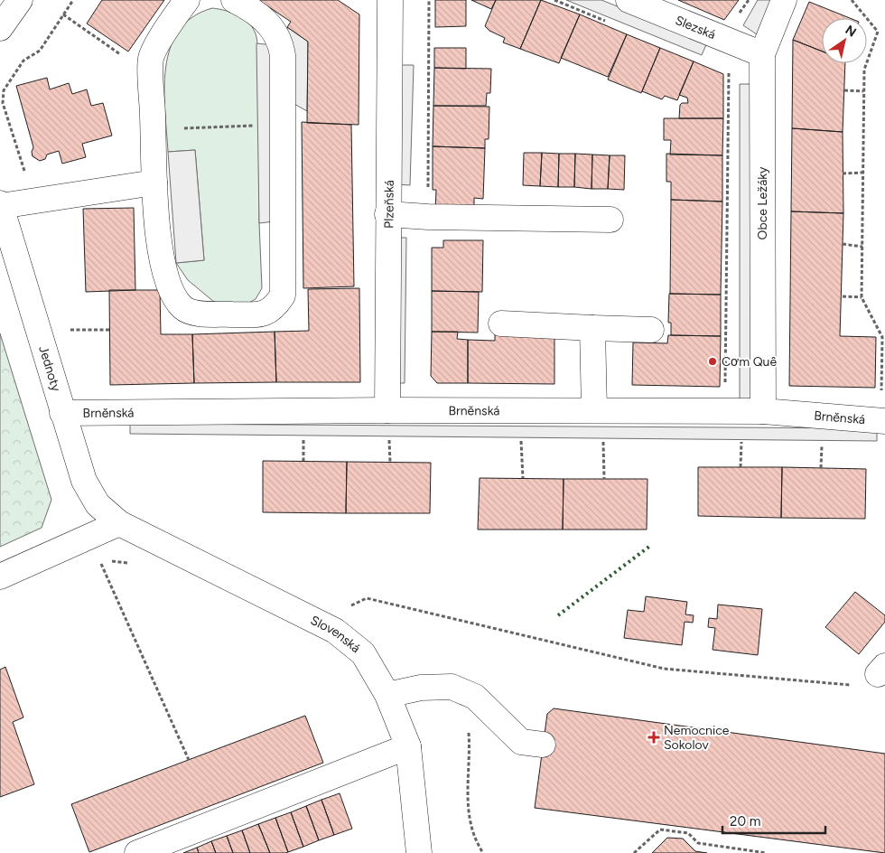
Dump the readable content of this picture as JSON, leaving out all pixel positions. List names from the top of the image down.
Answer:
{
  "streets": {
    "street": [
      "Slezská",
      "Obce Ležáky",
      "Plzeňská",
      "Jednoty",
      "Brněnská",
      "Slovenská"
    ]
  },
  "crossings": [
    ["Slezská", "Obce Ležáky"],
    ["Obce Ležáky", "Brněnská"],
    ["Plzeňská", "Brněnská"],
    ["Jednoty", "Brněnská"],
    ["Jednoty", "Slovenská"]
  ],
  "places": {
    "other": ["Cơm Quê"],
    "health": ["Nemocnice Sokolov"]
  },
  "scale_bar": "20 m",
  "north": "top right"
}
